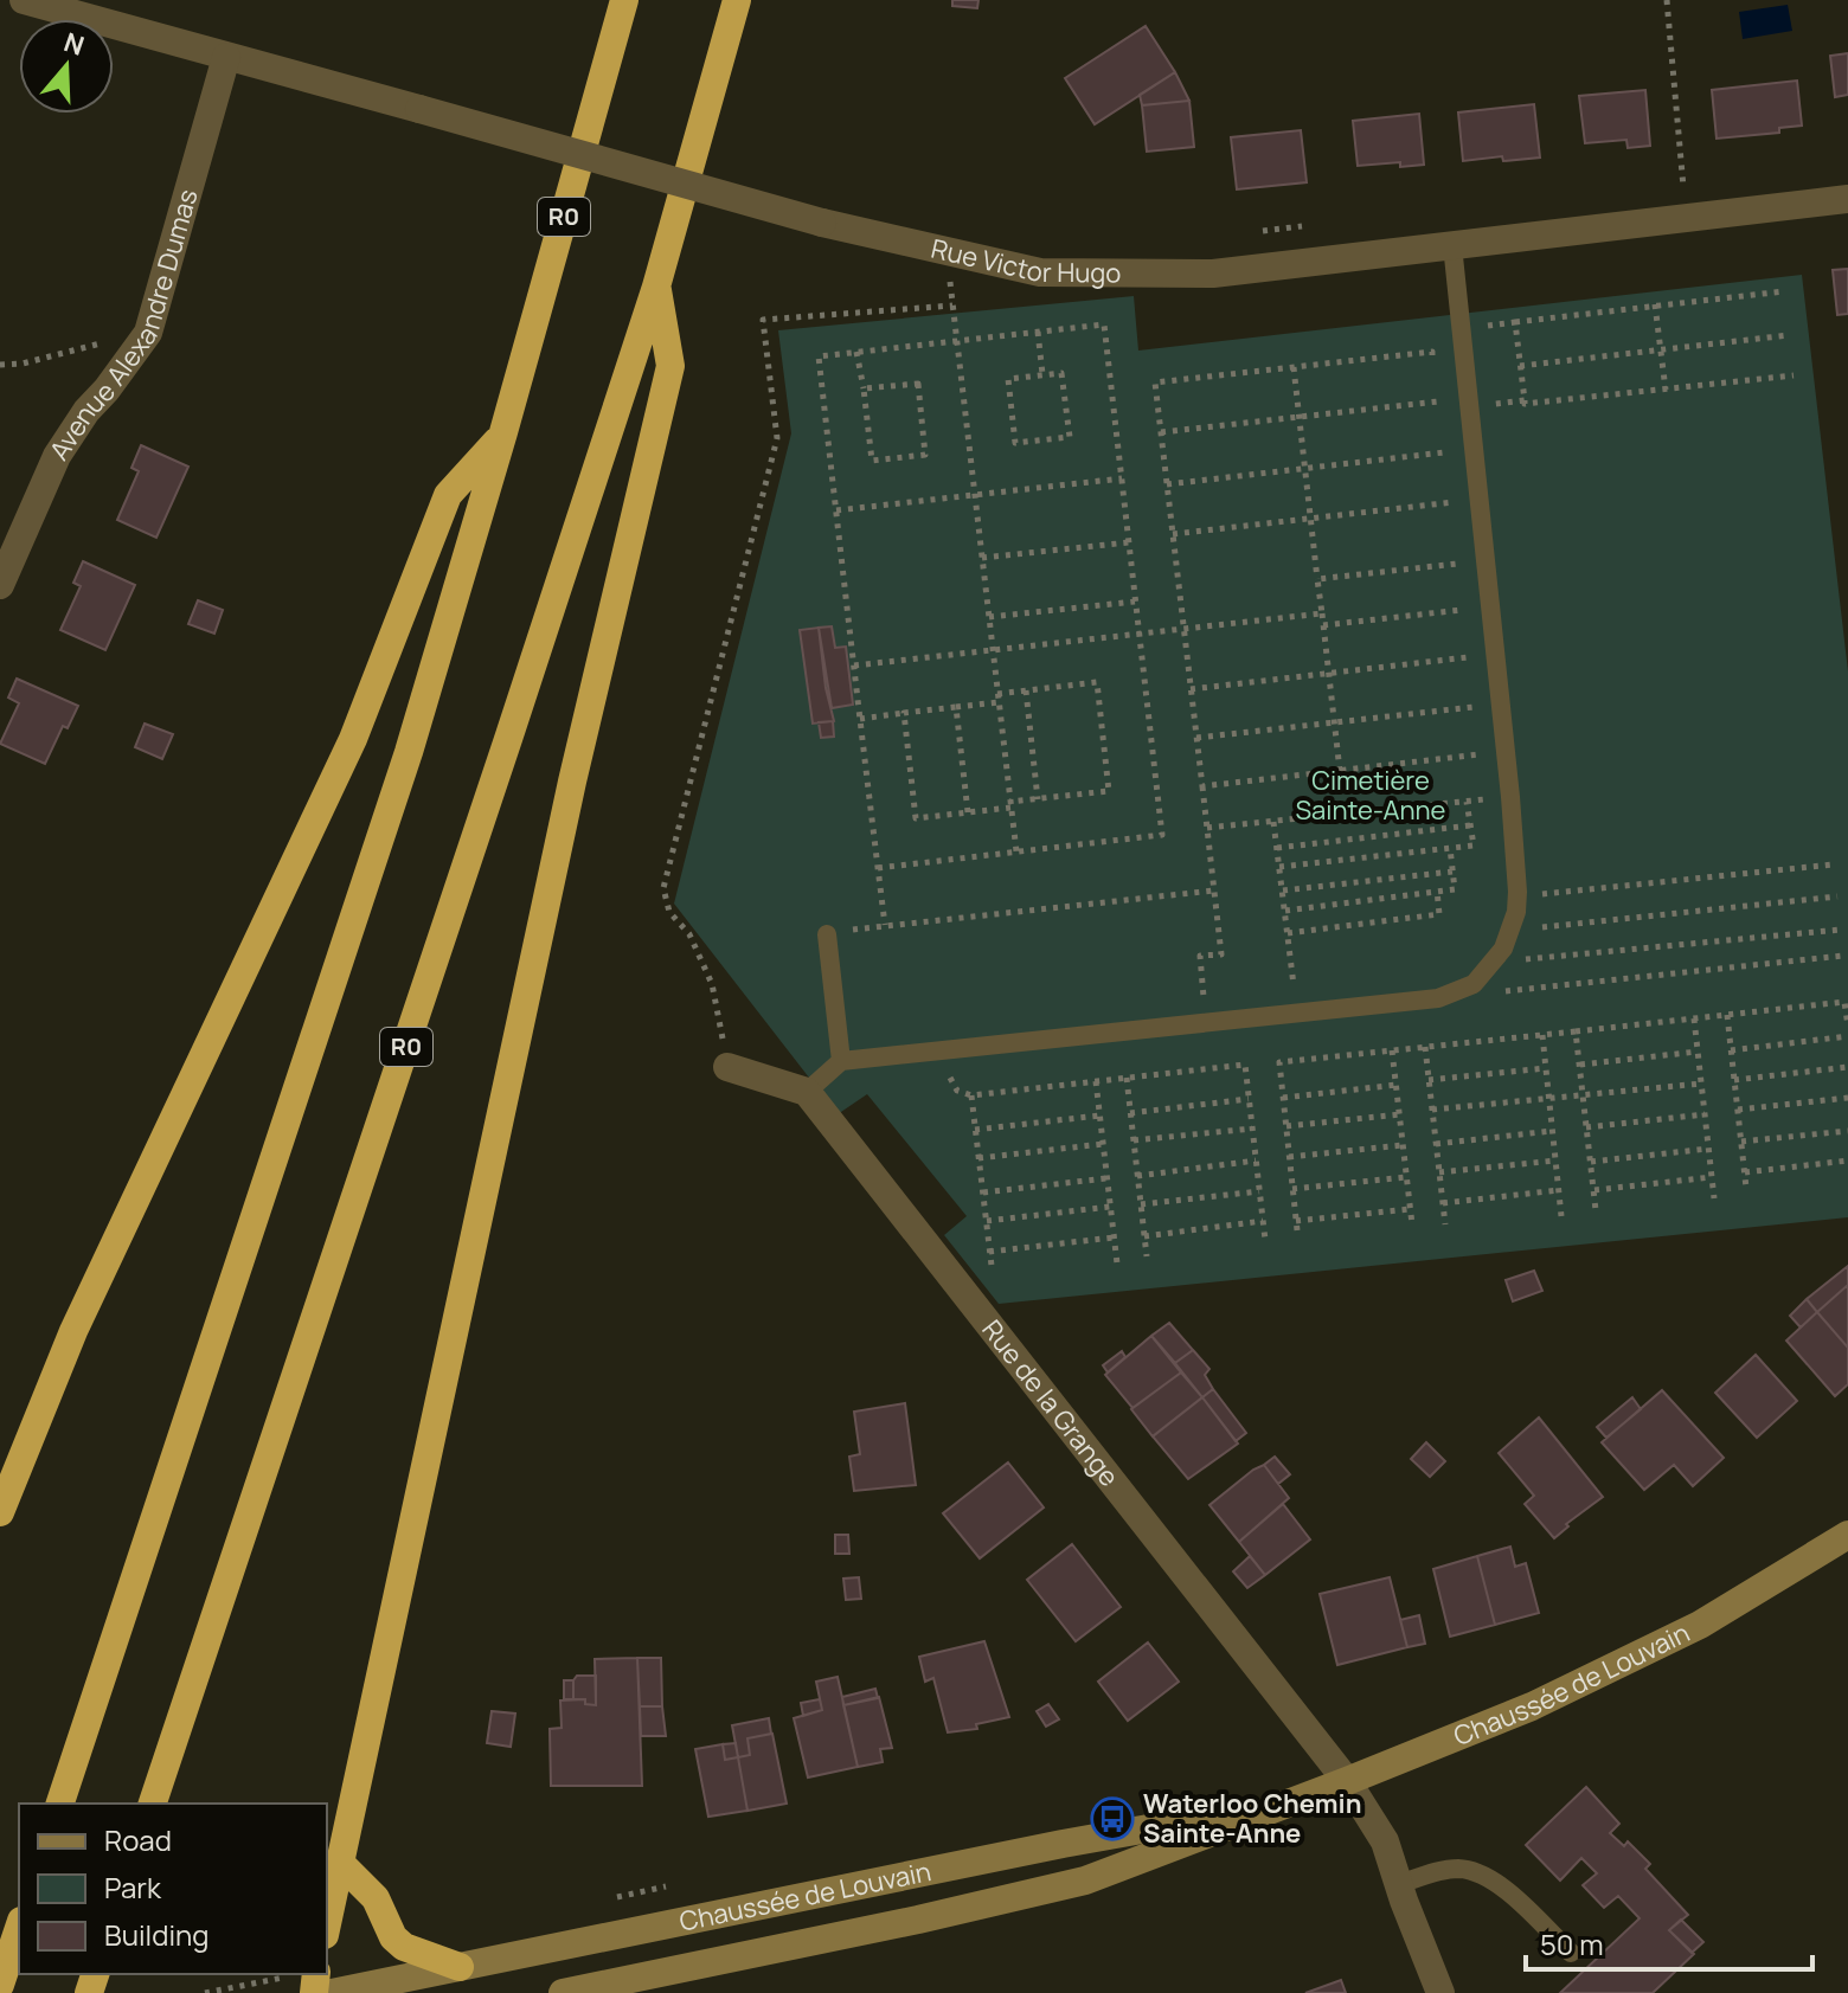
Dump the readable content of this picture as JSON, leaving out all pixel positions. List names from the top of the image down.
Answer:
{
  "streets": {
    "highway": ["R0"],
    "main road": ["Chaussée de Louvain"],
    "street": ["Rue Victor Hugo", "Avenue Alexandre Dumas", "Rue de la Grange"]
  },
  "crossings": [
    ["Rue Victor Hugo", "Avenue Alexandre Dumas"],
    ["Rue de la Grange", "Chaussée de Louvain"]
  ],
  "parks": ["Cimetière Sainte-Anne"],
  "places": {
    "bus stop": ["Waterloo Chemin Sainte-Anne"]
  },
  "legend": ["Road", "Park", "Building"],
  "scale_bar": "50 m",
  "north": "top"
}
